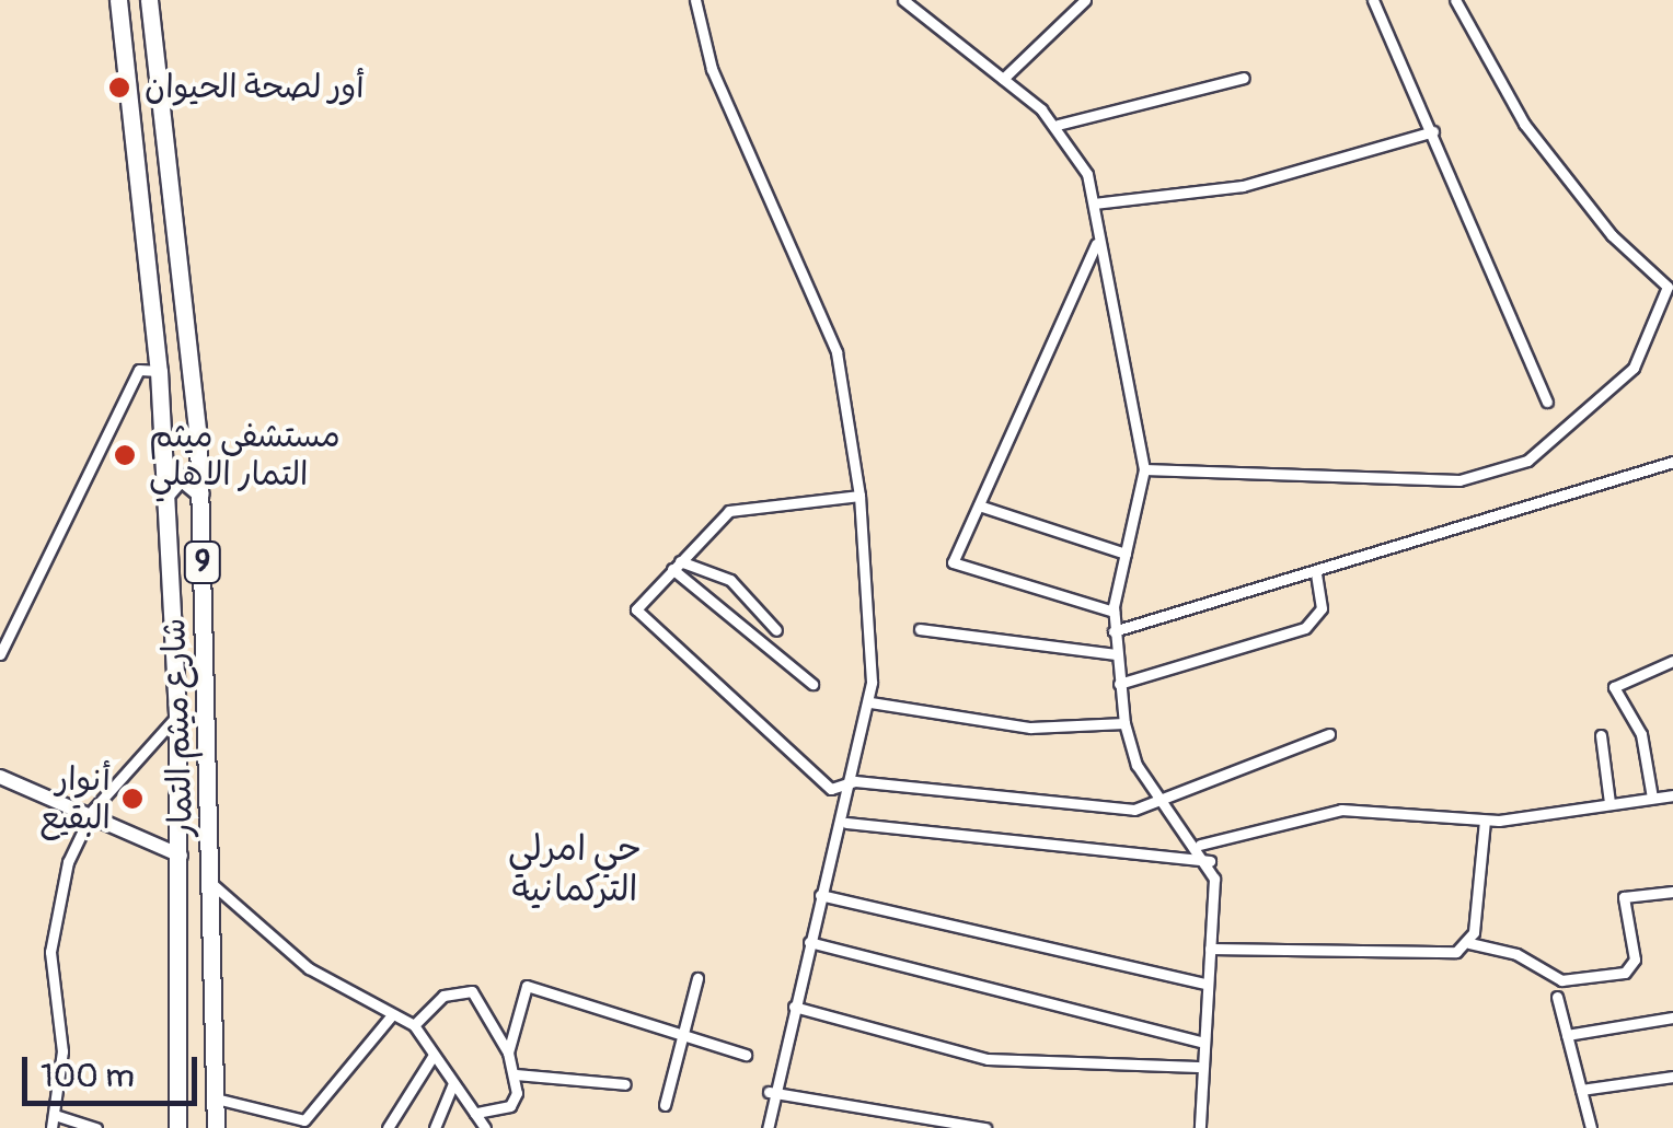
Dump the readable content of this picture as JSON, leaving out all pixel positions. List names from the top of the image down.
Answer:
{
  "streets": {
    "highway": ["9", "شارع ميثم التمار"]
  },
  "districts": ["حي امرلي التركمانية"],
  "places": ["أور لصحة الحيوان", "مستشفى ميثم التمار الاهلي", "أنوار البقيع"],
  "scale_bar": "100 m"
}
